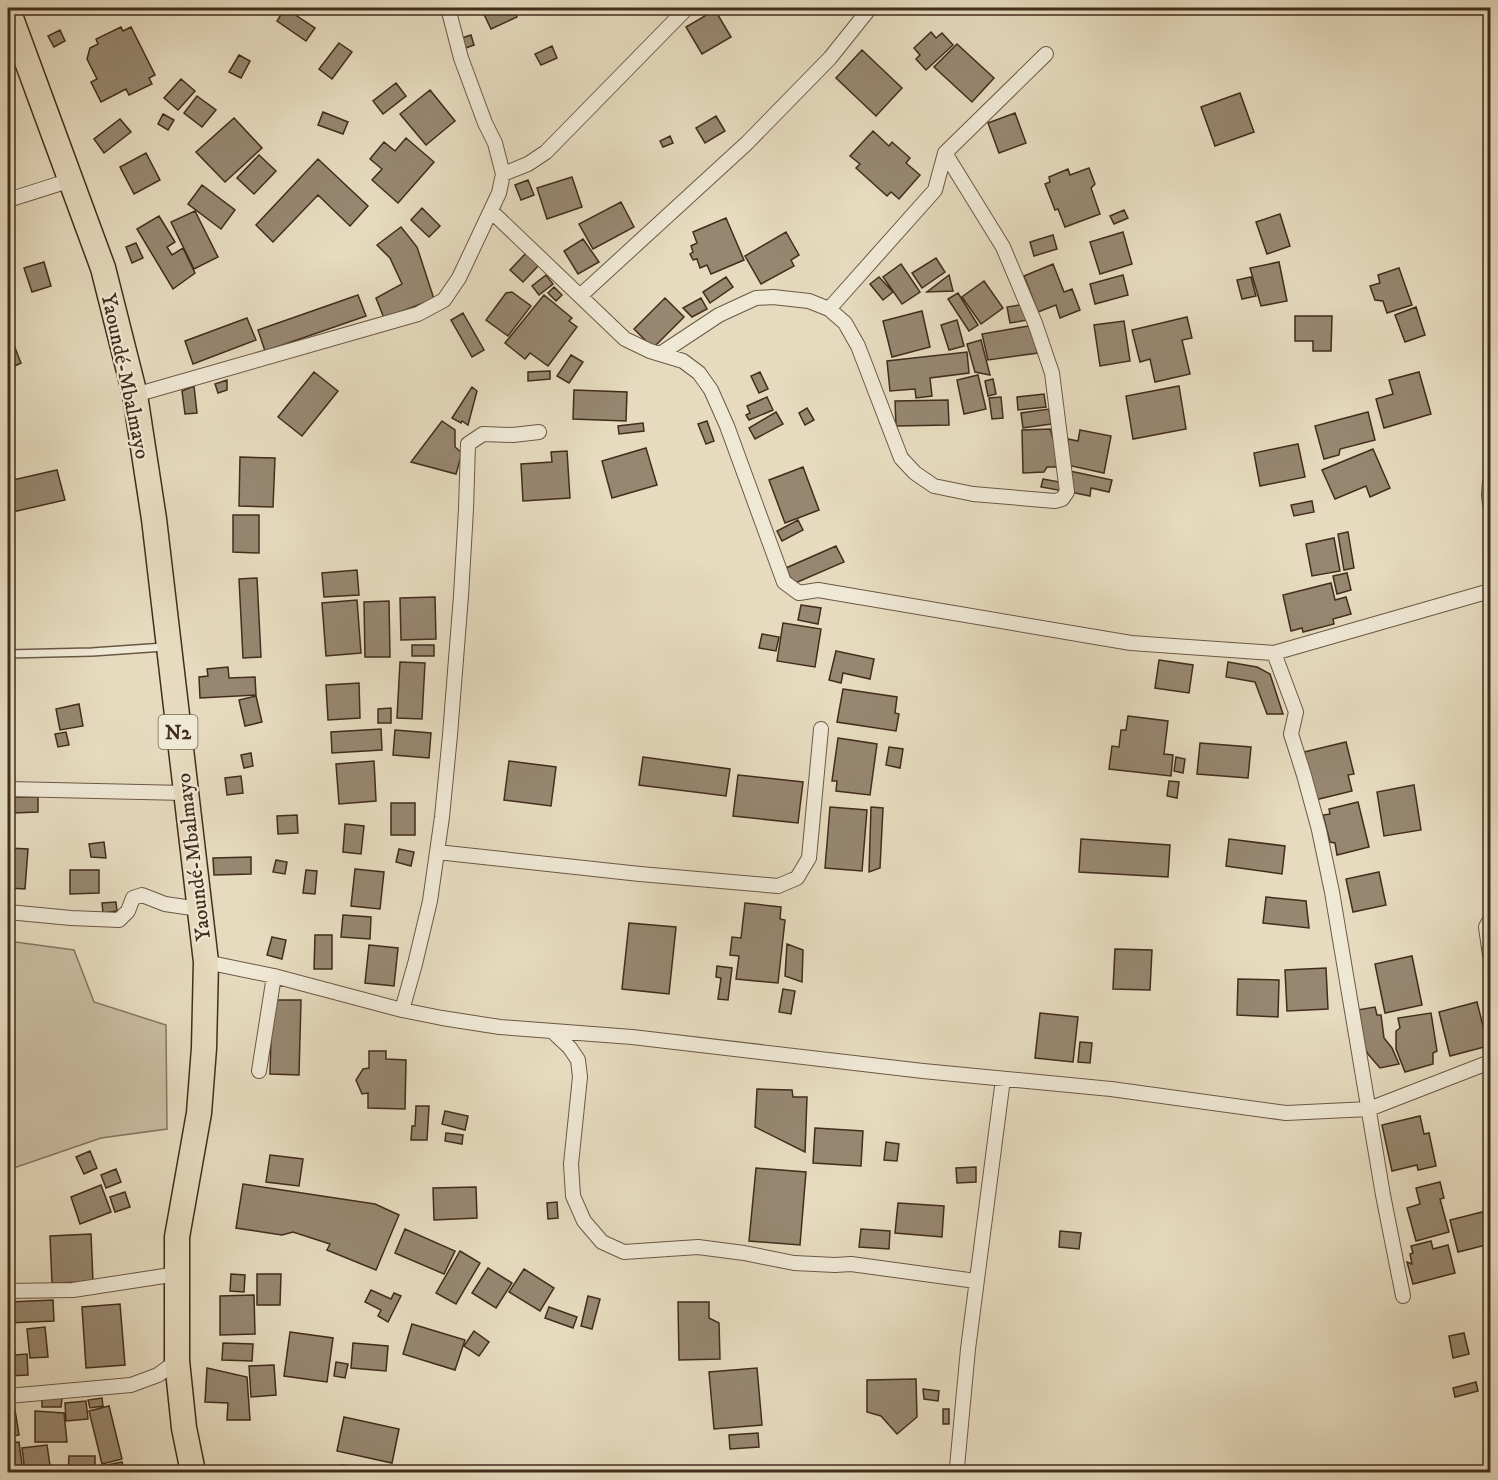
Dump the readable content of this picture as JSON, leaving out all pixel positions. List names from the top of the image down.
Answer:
{
  "streets": {
    "highway": ["Yaoundé-Mbalmayo", "N2"]
  }
}
